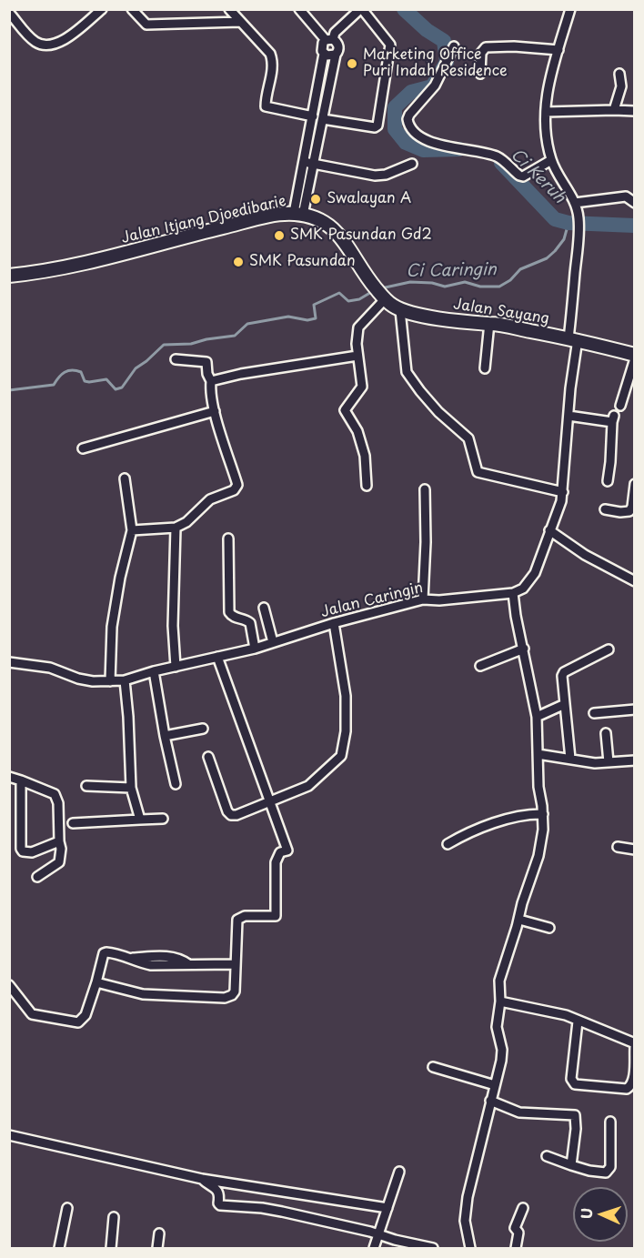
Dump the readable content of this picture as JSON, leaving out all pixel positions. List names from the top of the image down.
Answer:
{
  "streets": {
    "main road": ["Jalan Itjang Djoedibarie", "Jalan Sayang"],
    "street": ["Jalan Caringin"]
  },
  "crossings": [
    ["Jalan Itjang Djoedibarie", "Jalan Sayang"]
  ],
  "water": ["Ci Keruh", "Ci Caringin"],
  "places": [
    "Marketing Office Puri Indah Residence",
    "Swalayan A",
    "SMK Pasundan Gd2",
    "SMK Pasundan"
  ],
  "north": "left"
}
